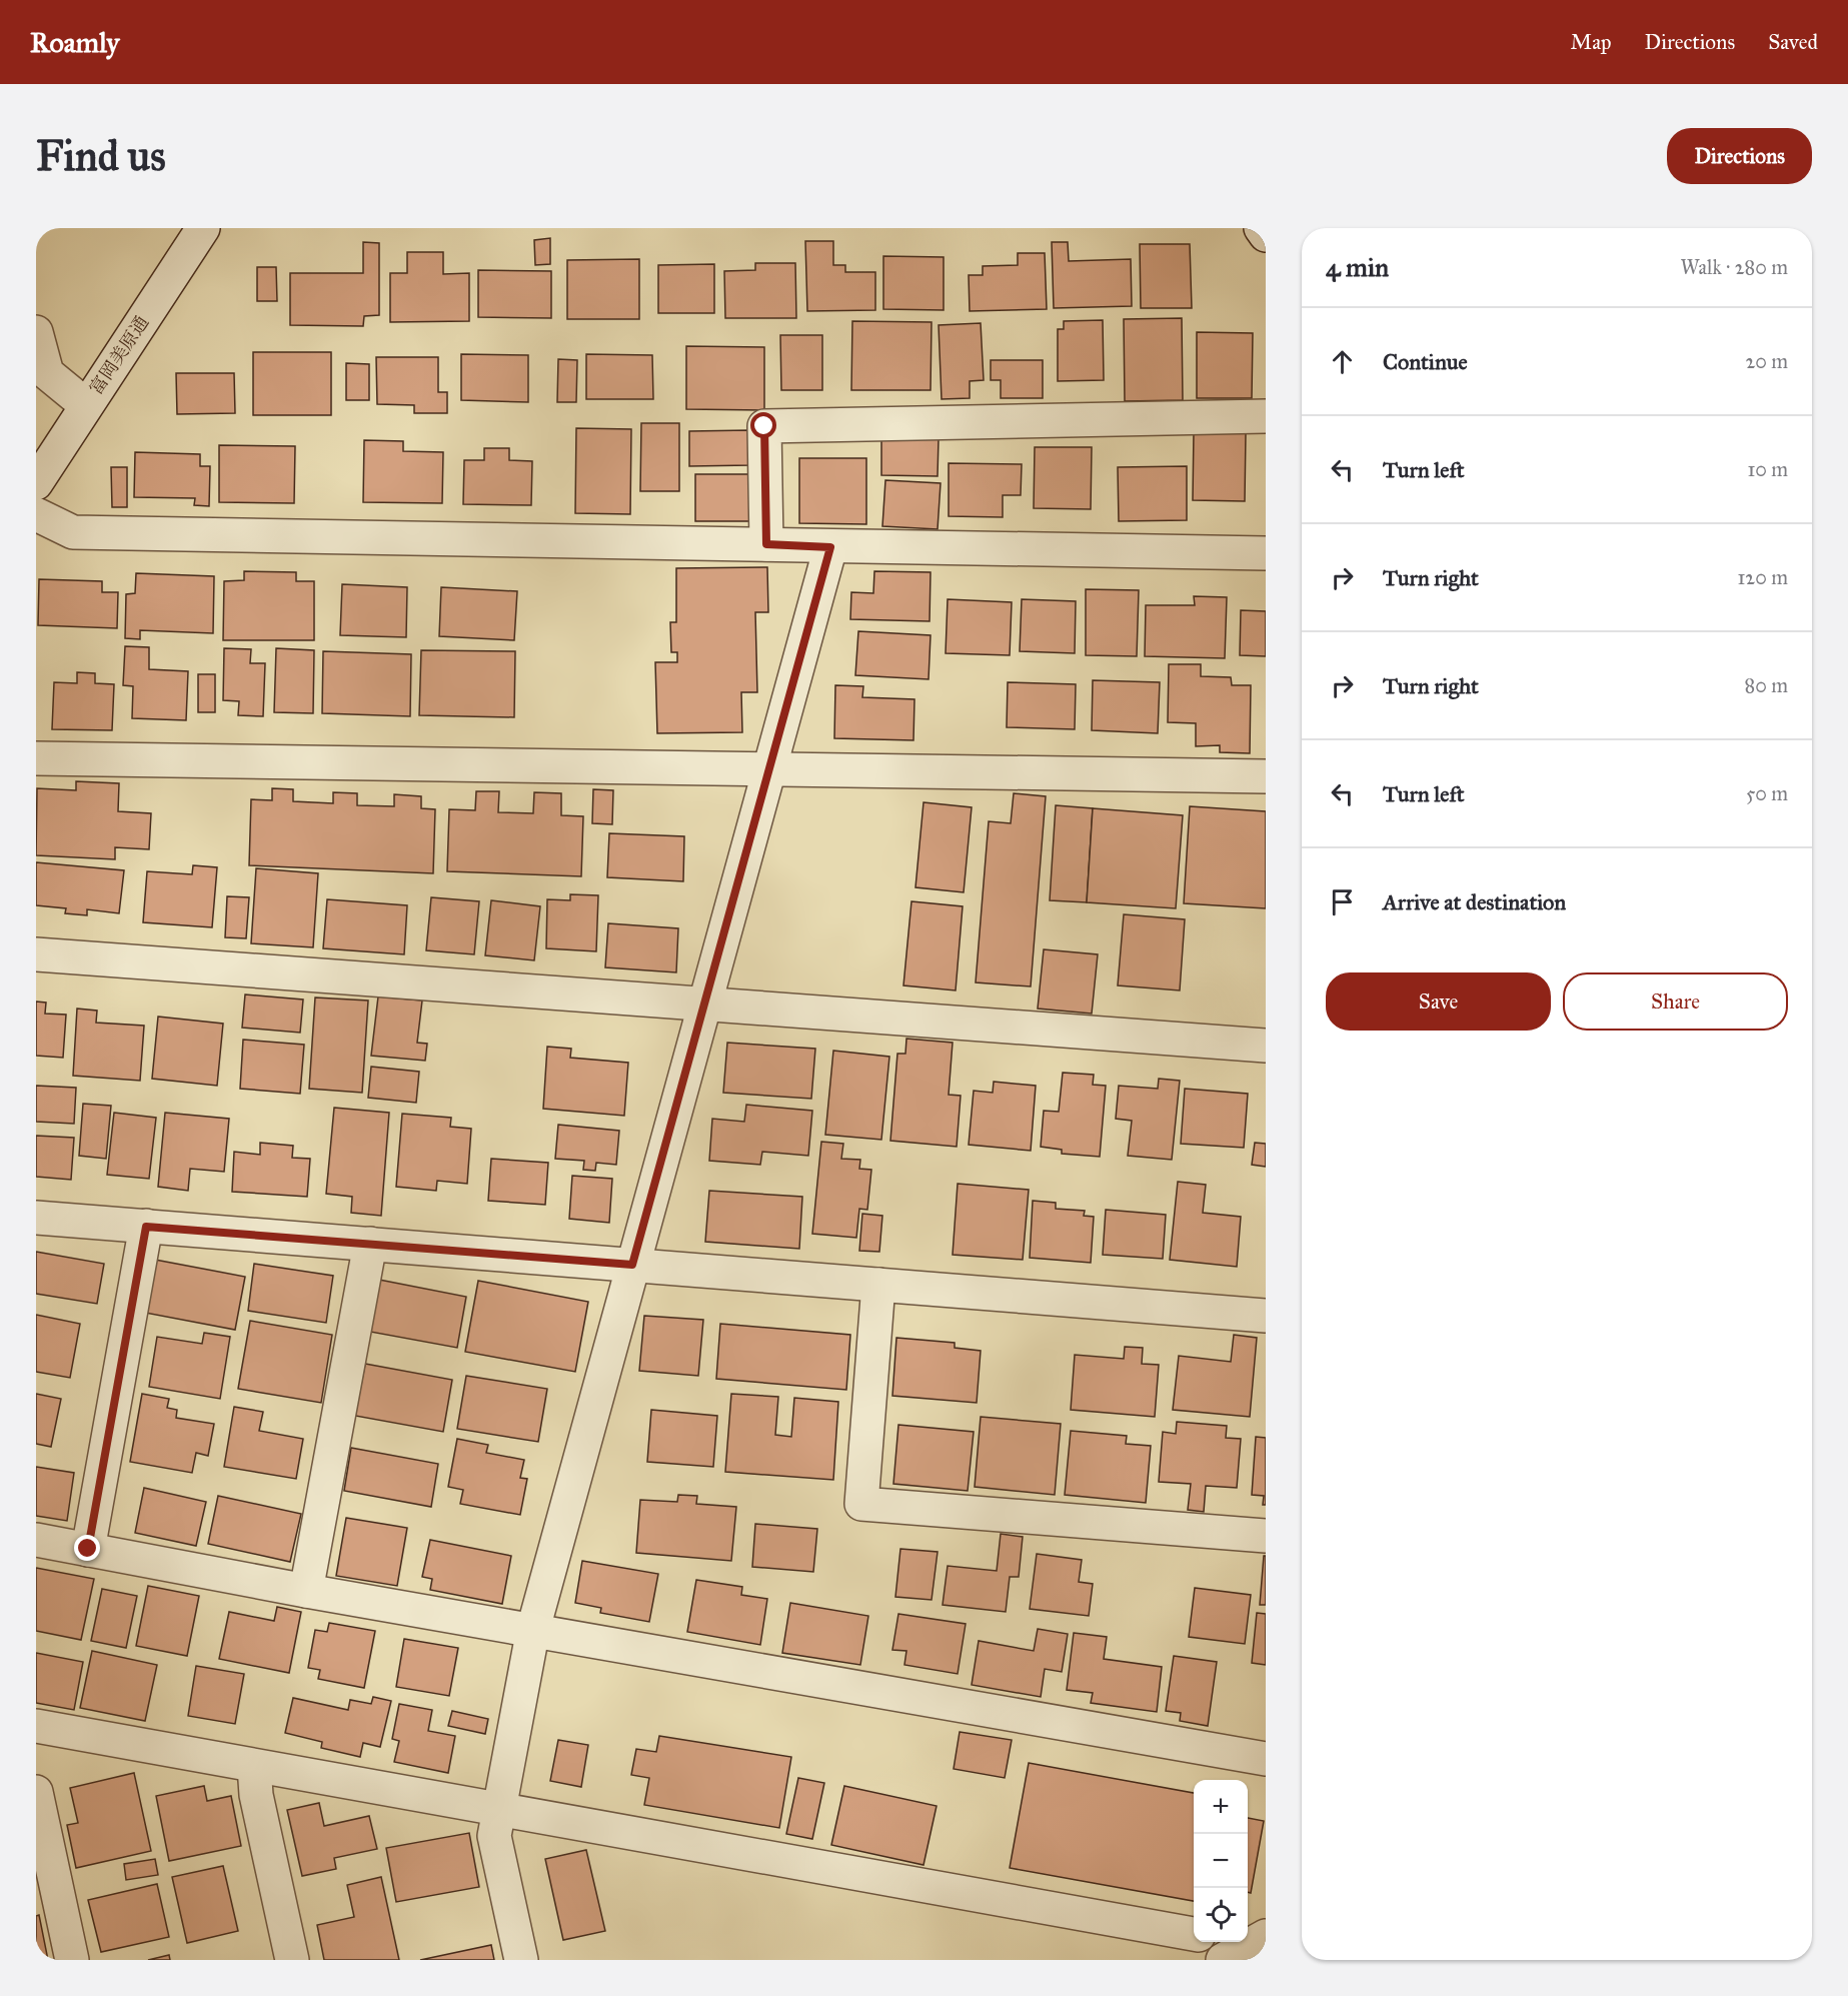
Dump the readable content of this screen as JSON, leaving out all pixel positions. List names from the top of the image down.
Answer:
{
  "streets": {
    "street": ["富岡美原通"]
  },
  "page": {
    "header": "Roamly",
    "nav": ["Map", "Directions", "Saved"],
    "buttons": [
      "Directions",
      ["Save", "Share"]
    ],
    "title": "Find us",
    "heading": ["4 min", "Walk · 280 m"],
    "list": [
      ["Continue", "20 m"],
      ["Turn left", "10 m"],
      ["Turn right", "120 m"],
      ["Turn right", "80 m"],
      ["Turn left", "50 m"],
      "Arrive at destination"
    ],
    "map_buttons": ["+", "−"]
  }
}
